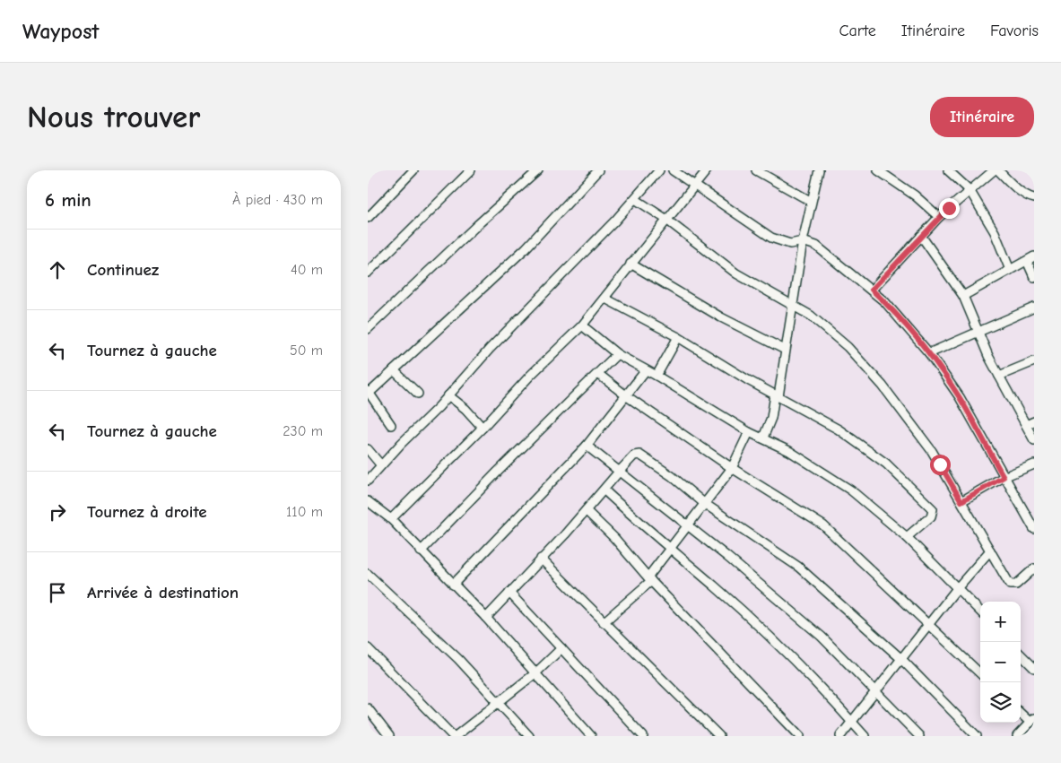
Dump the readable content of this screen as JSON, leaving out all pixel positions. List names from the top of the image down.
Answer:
{
  "page": {
    "header": "Waypost",
    "nav": ["Carte", "Itinéraire", "Favoris"],
    "buttons": "Itinéraire",
    "title": "Nous trouver",
    "heading": ["6 min", "À pied · 430 m"],
    "list": [
      ["Continuez", "40 m"],
      ["Tournez à gauche", "50 m"],
      ["Tournez à gauche", "230 m"],
      ["Tournez à droite", "110 m"],
      "Arrivée à destination"
    ],
    "map_buttons": ["+", "−"]
  }
}
